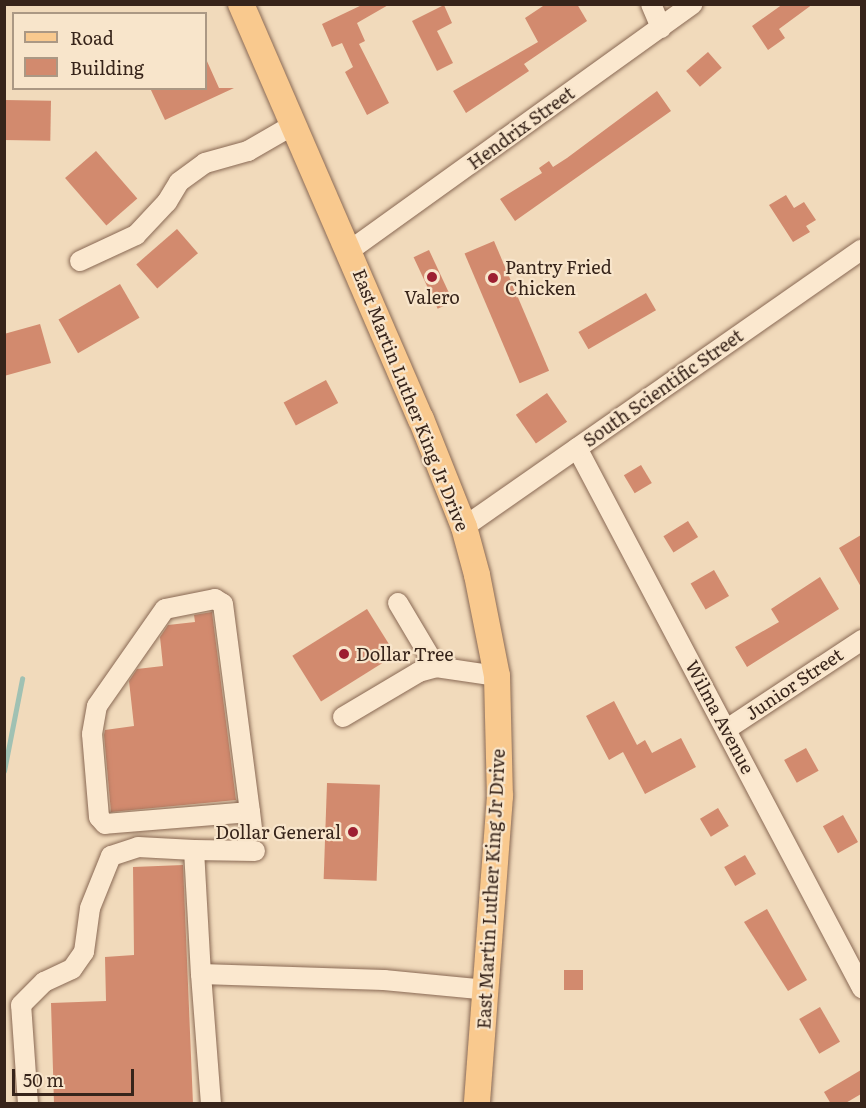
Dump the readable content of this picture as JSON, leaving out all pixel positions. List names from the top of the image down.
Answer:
{
  "streets": {
    "main road": ["East Martin Luther King Jr Drive"],
    "street": [
      "Hendrix Street",
      "South Scientific Street",
      "Junior Street",
      "Wilma Avenue"
    ]
  },
  "crossings": [
    ["Hendrix Street", "East Martin Luther King Jr Drive"],
    ["South Scientific Street", "East Martin Luther King Jr Drive"],
    ["South Scientific Street", "Wilma Avenue"],
    ["Junior Street", "Wilma Avenue"]
  ],
  "places": [
    "Valero",
    "Pantry Fried Chicken",
    "Dollar Tree",
    "Dollar General"
  ],
  "legend": ["Road", "Building"],
  "scale_bar": "50 m"
}
